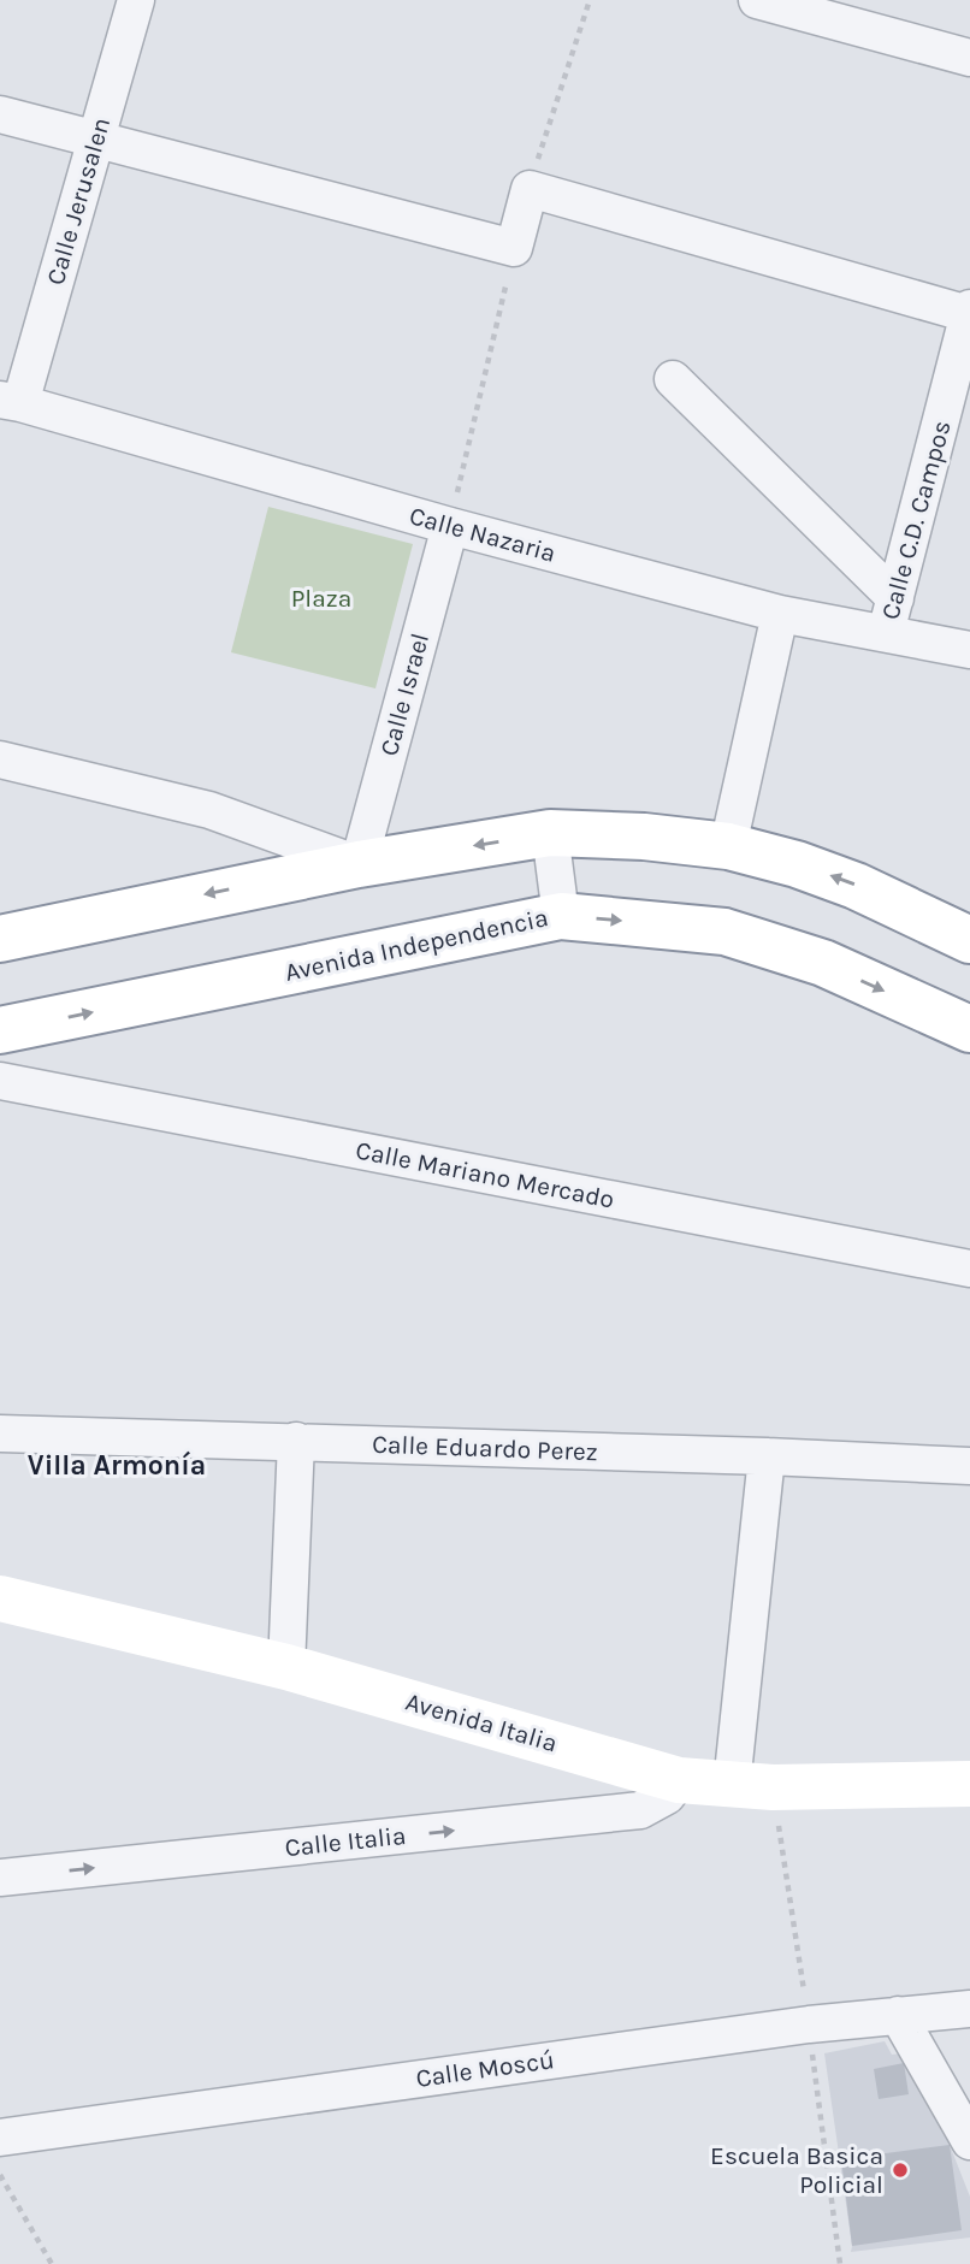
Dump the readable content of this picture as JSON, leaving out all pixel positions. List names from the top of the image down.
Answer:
{
  "streets": {
    "main road": ["Avenida Independencia", "Avenida Italia"],
    "street": [
      "Calle Jerusalen",
      "Calle C.D. Campos",
      "Calle Nazaria",
      "Calle Israel",
      "Calle Mariano Mercado",
      "Calle Eduardo Perez",
      "Calle Italia",
      "Calle Moscú"
    ]
  },
  "crossings": [
    ["Calle Jerusalen", "Calle Nazaria"],
    ["Calle C.D. Campos", "Calle Nazaria"],
    ["Calle Nazaria", "Calle Israel"],
    ["Avenida Italia", "Calle Italia"]
  ],
  "one_way": ["Calle Italia"],
  "districts": ["Villa Armonía"],
  "parks": ["Plaza"],
  "places": ["Escuela Basica Policial"]
}
